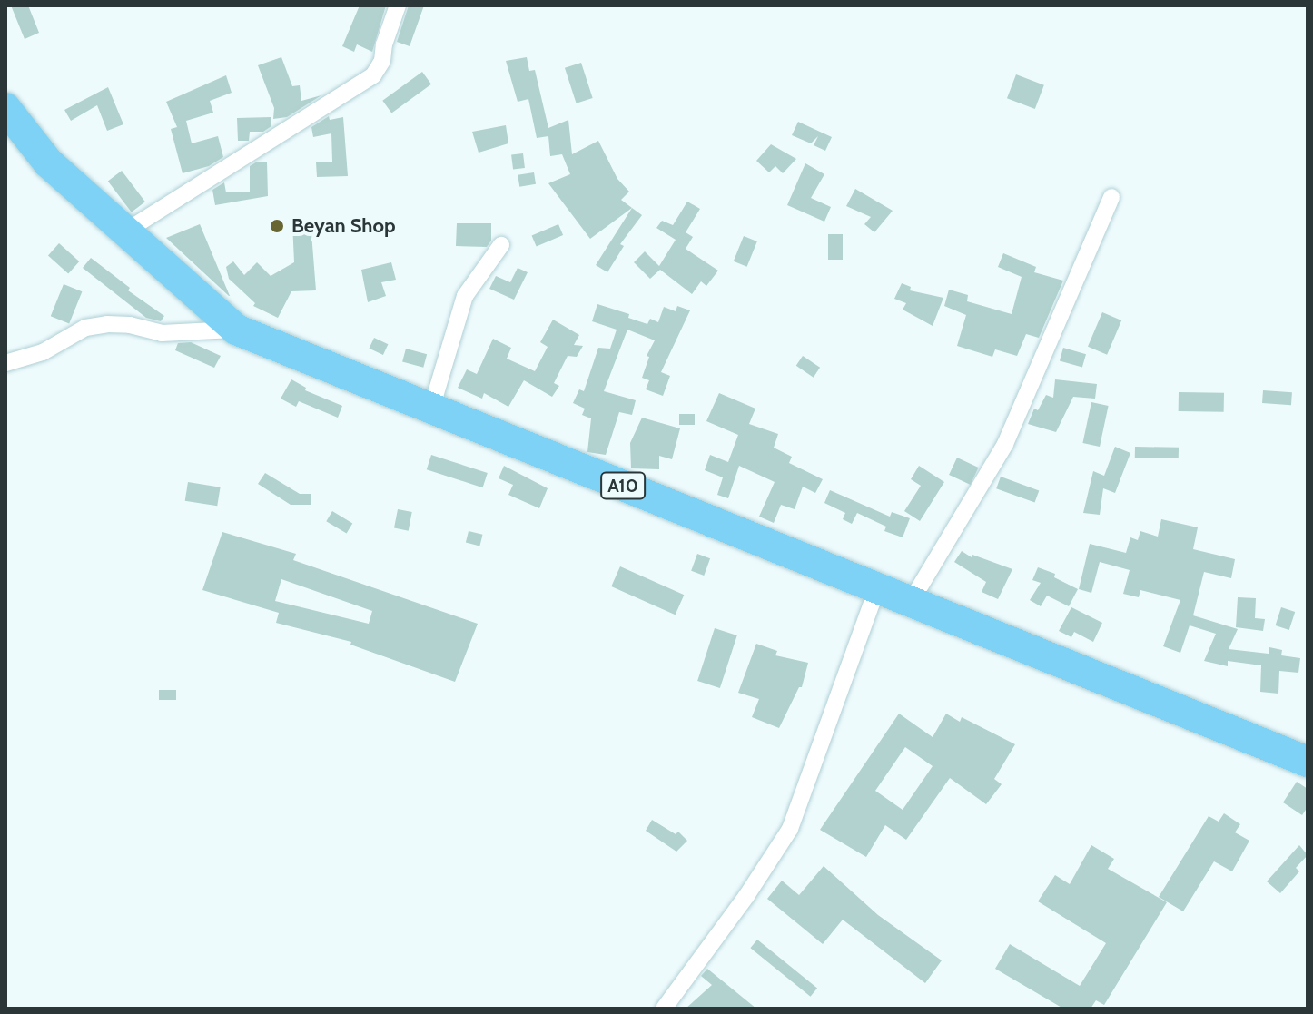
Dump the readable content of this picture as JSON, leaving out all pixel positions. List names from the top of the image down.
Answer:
{
  "streets": {
    "highway": ["A10"]
  },
  "places": ["Beyan Shop"]
}
